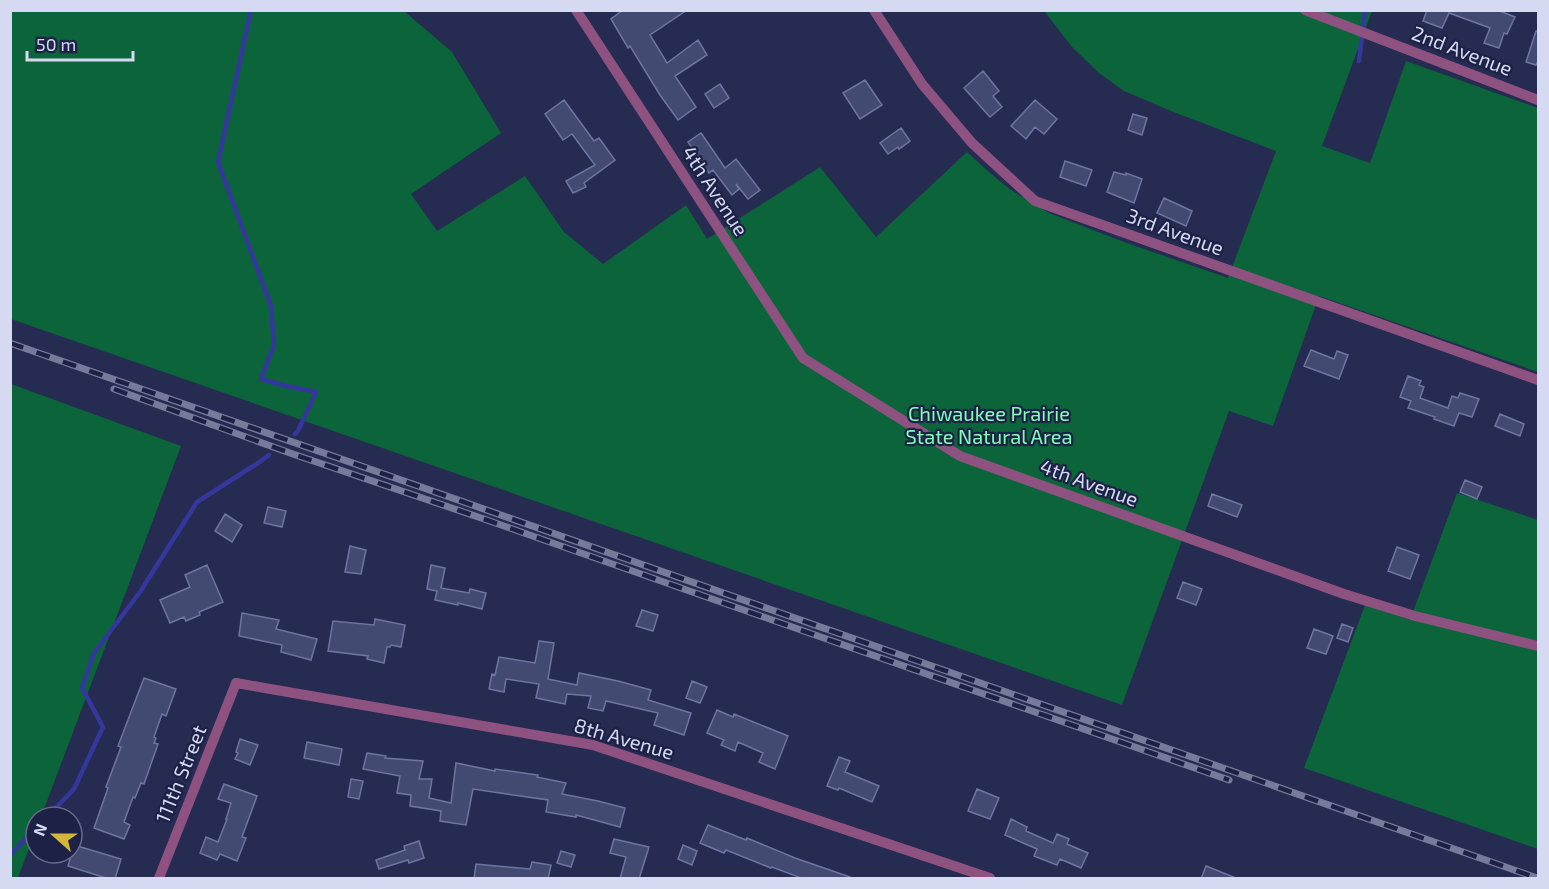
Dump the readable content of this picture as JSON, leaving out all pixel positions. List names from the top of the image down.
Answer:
{
  "streets": {
    "street": [
      "2nd Avenue",
      "4th Avenue",
      "3rd Avenue",
      "8th Avenue",
      "111th Street"
    ]
  },
  "crossings": [
    ["8th Avenue", "111th Street"]
  ],
  "parks": ["Chiwaukee Prairie State Natural Area"],
  "scale_bar": "50 m",
  "north": "left"
}
